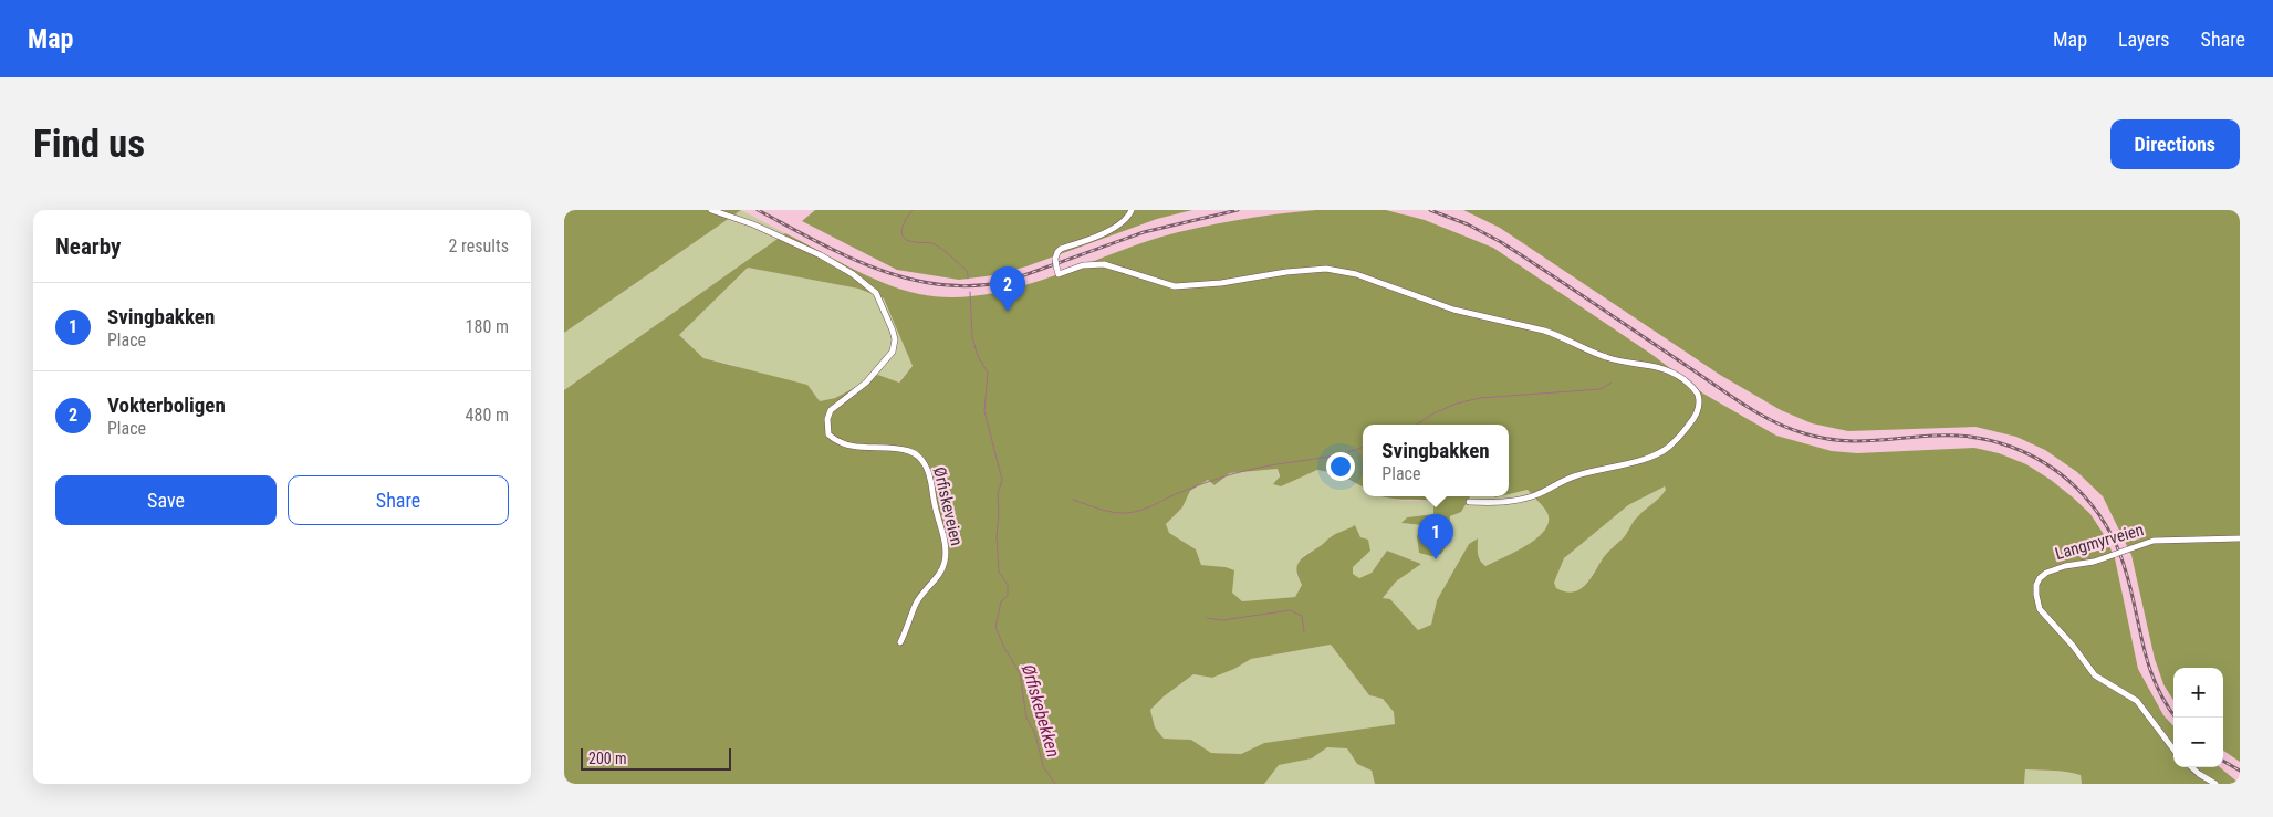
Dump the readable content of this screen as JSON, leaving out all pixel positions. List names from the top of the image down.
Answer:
{
  "streets": {
    "street": ["Ørfiskeveien", "Langmyrveien"]
  },
  "water": ["Ørfiskebekken"],
  "scale_bar": "200 m",
  "page": {
    "header": "Map",
    "nav": ["Map", "Layers", "Share"],
    "buttons": [
      "Directions",
      ["Save", "Share"]
    ],
    "title": "Find us",
    "heading": ["Nearby", "2 results"],
    "pins": ["2", "1"],
    "list": [
      {
        "mark": "1",
        "name": "Svingbakken",
        "note": "Place",
        "value": "180 m"
      },
      {
        "mark": "2",
        "name": "Vokterboligen",
        "note": "Place",
        "value": "480 m"
      }
    ],
    "popup": ["Svingbakken", "Place"],
    "map_buttons": ["+", "−"],
    "scale": "200 m"
  }
}
